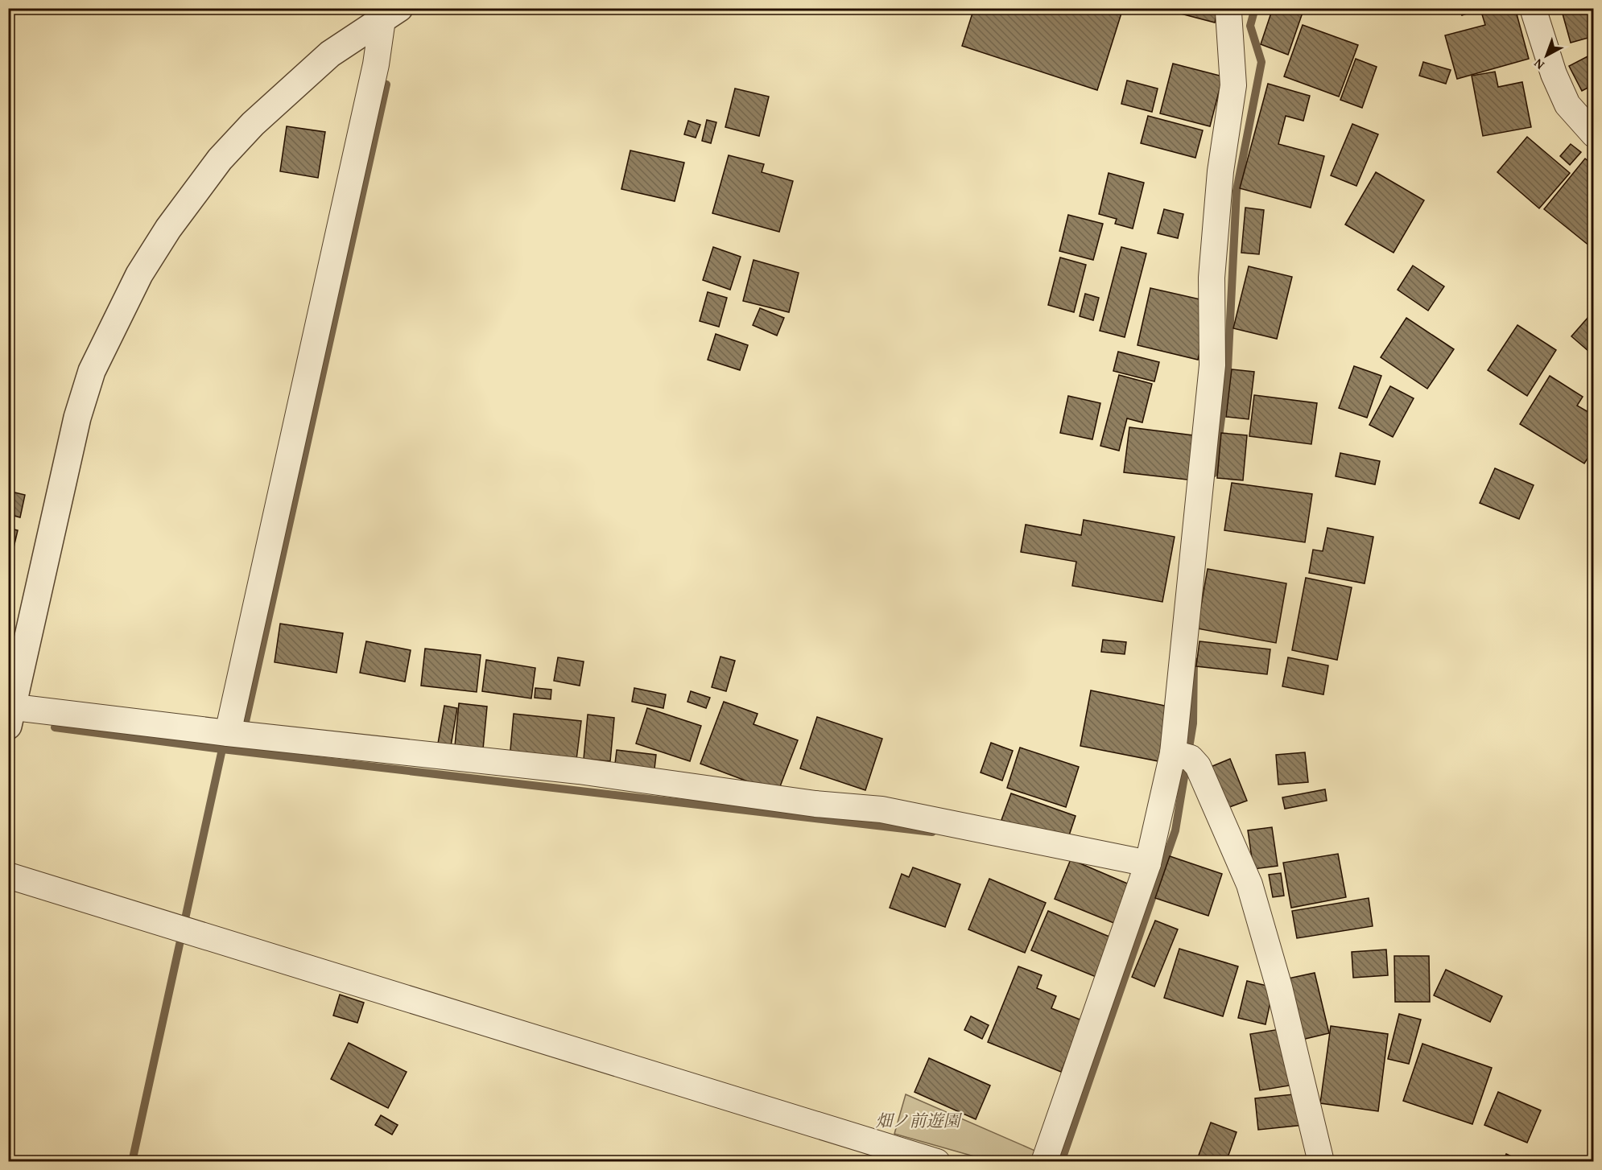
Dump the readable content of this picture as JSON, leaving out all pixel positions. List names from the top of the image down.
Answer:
{
  "parks": ["畑ノ前遊園"],
  "north": "bottom left"
}
